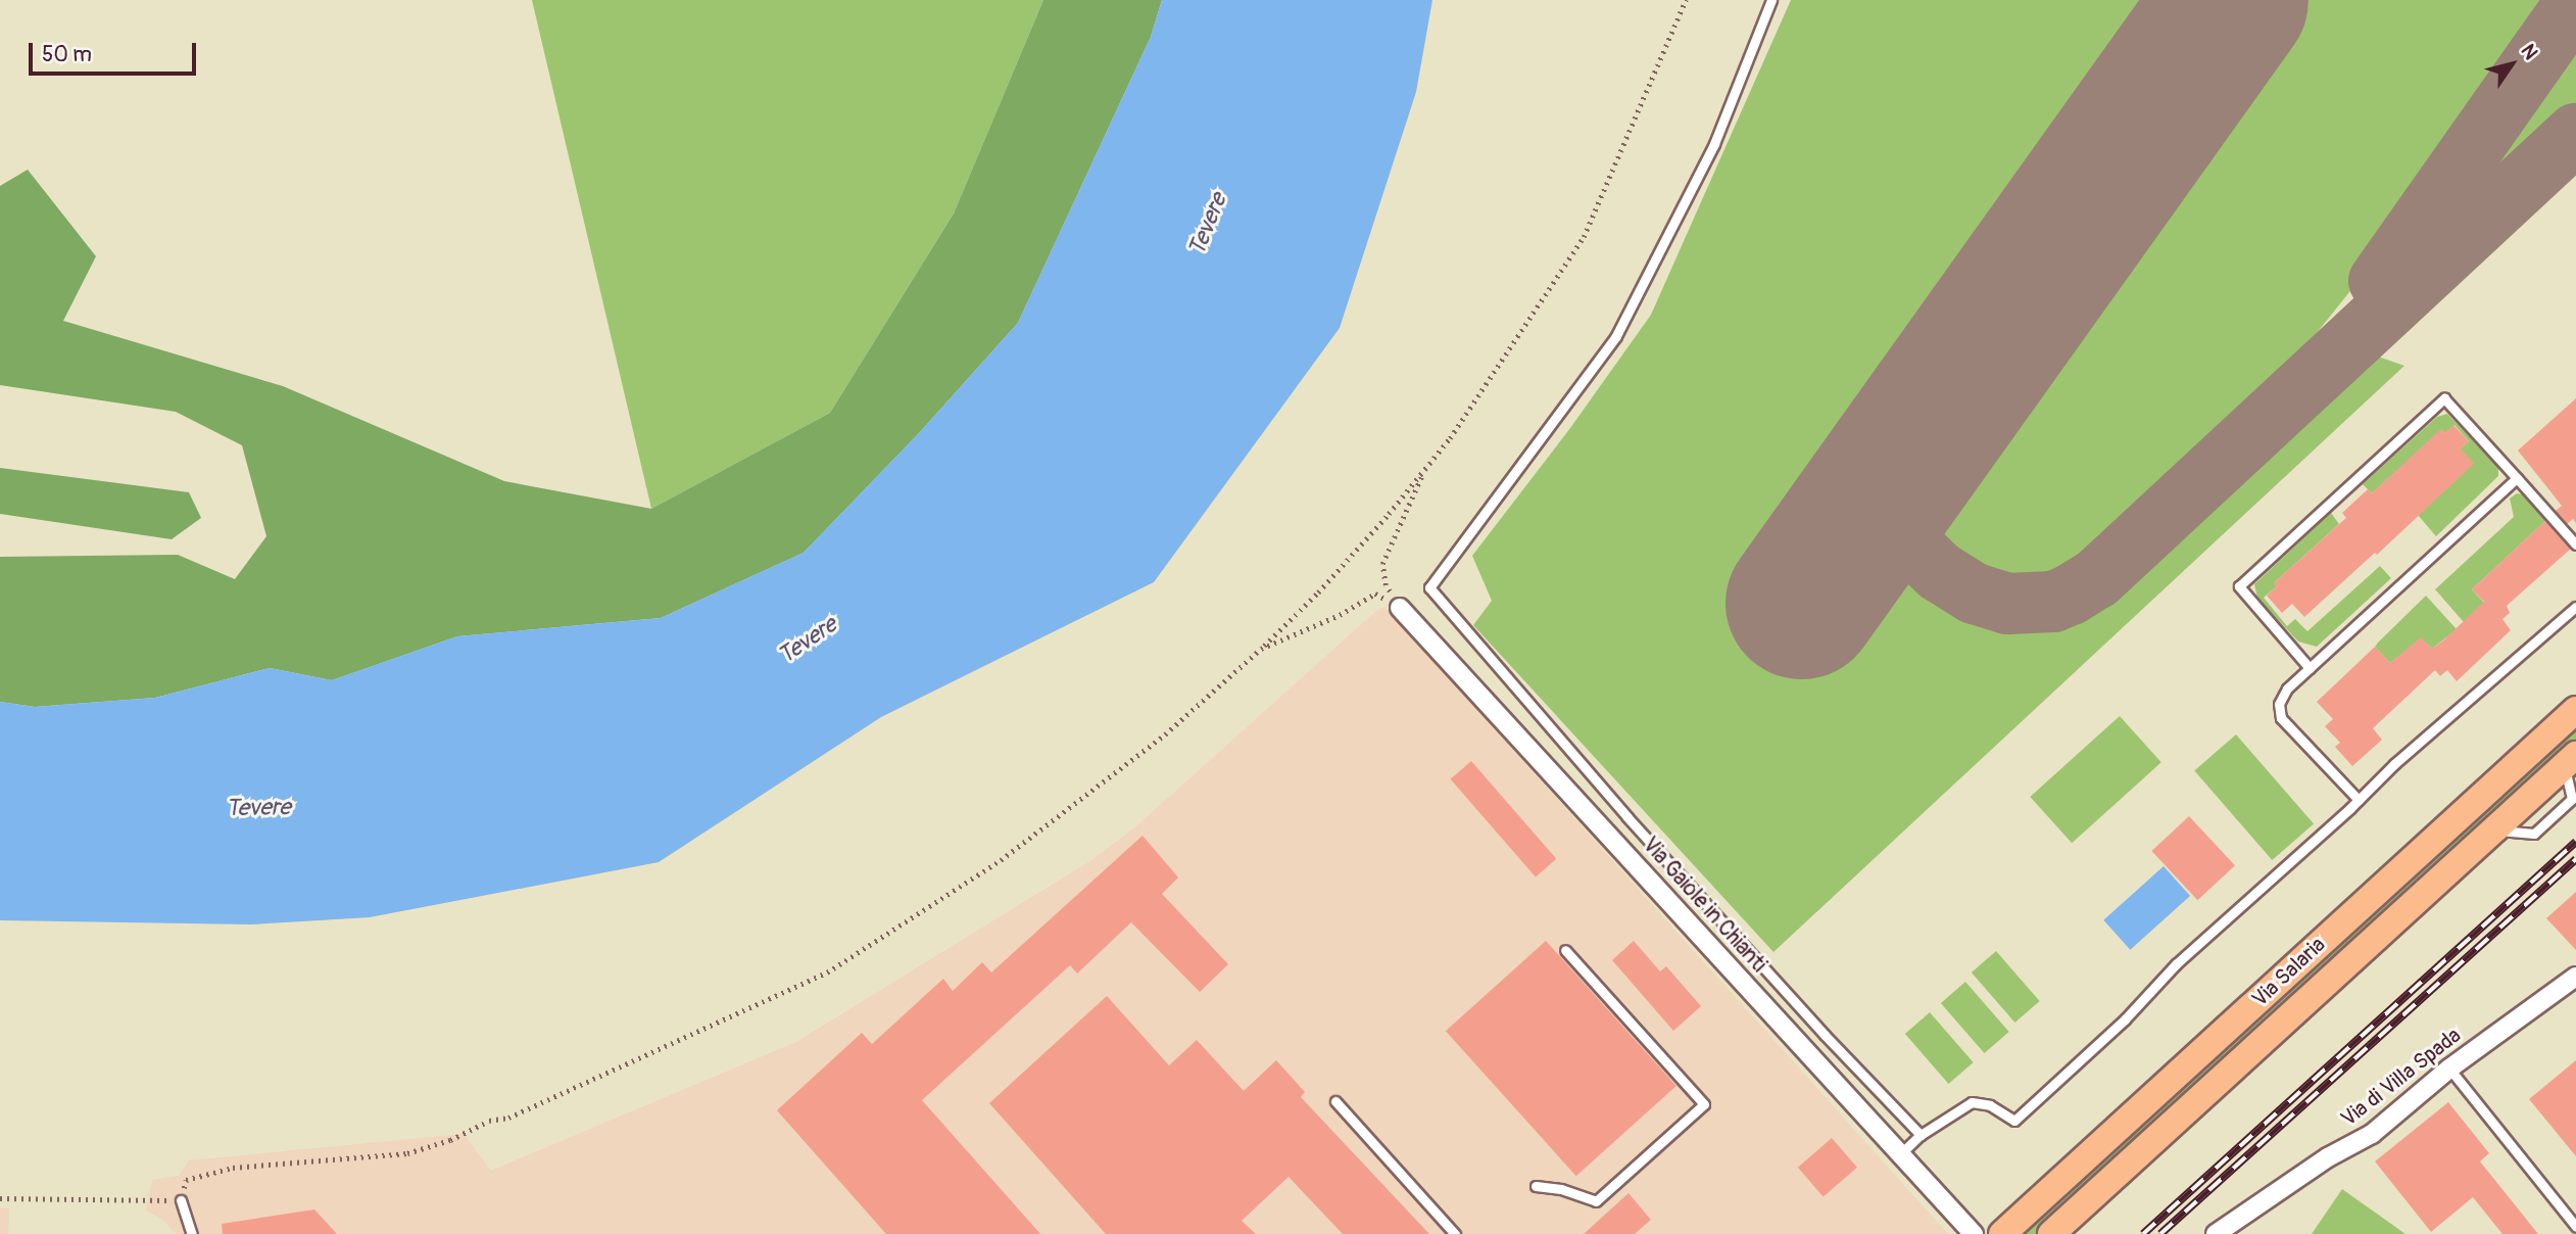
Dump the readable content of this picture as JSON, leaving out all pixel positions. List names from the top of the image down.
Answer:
{
  "streets": {
    "main road": ["Via Salaria"],
    "street": ["Via Gaiole in Chianti", "Via di Villa Spada"]
  },
  "water": ["Tevere"],
  "scale_bar": "50 m",
  "north": "top right"
}
